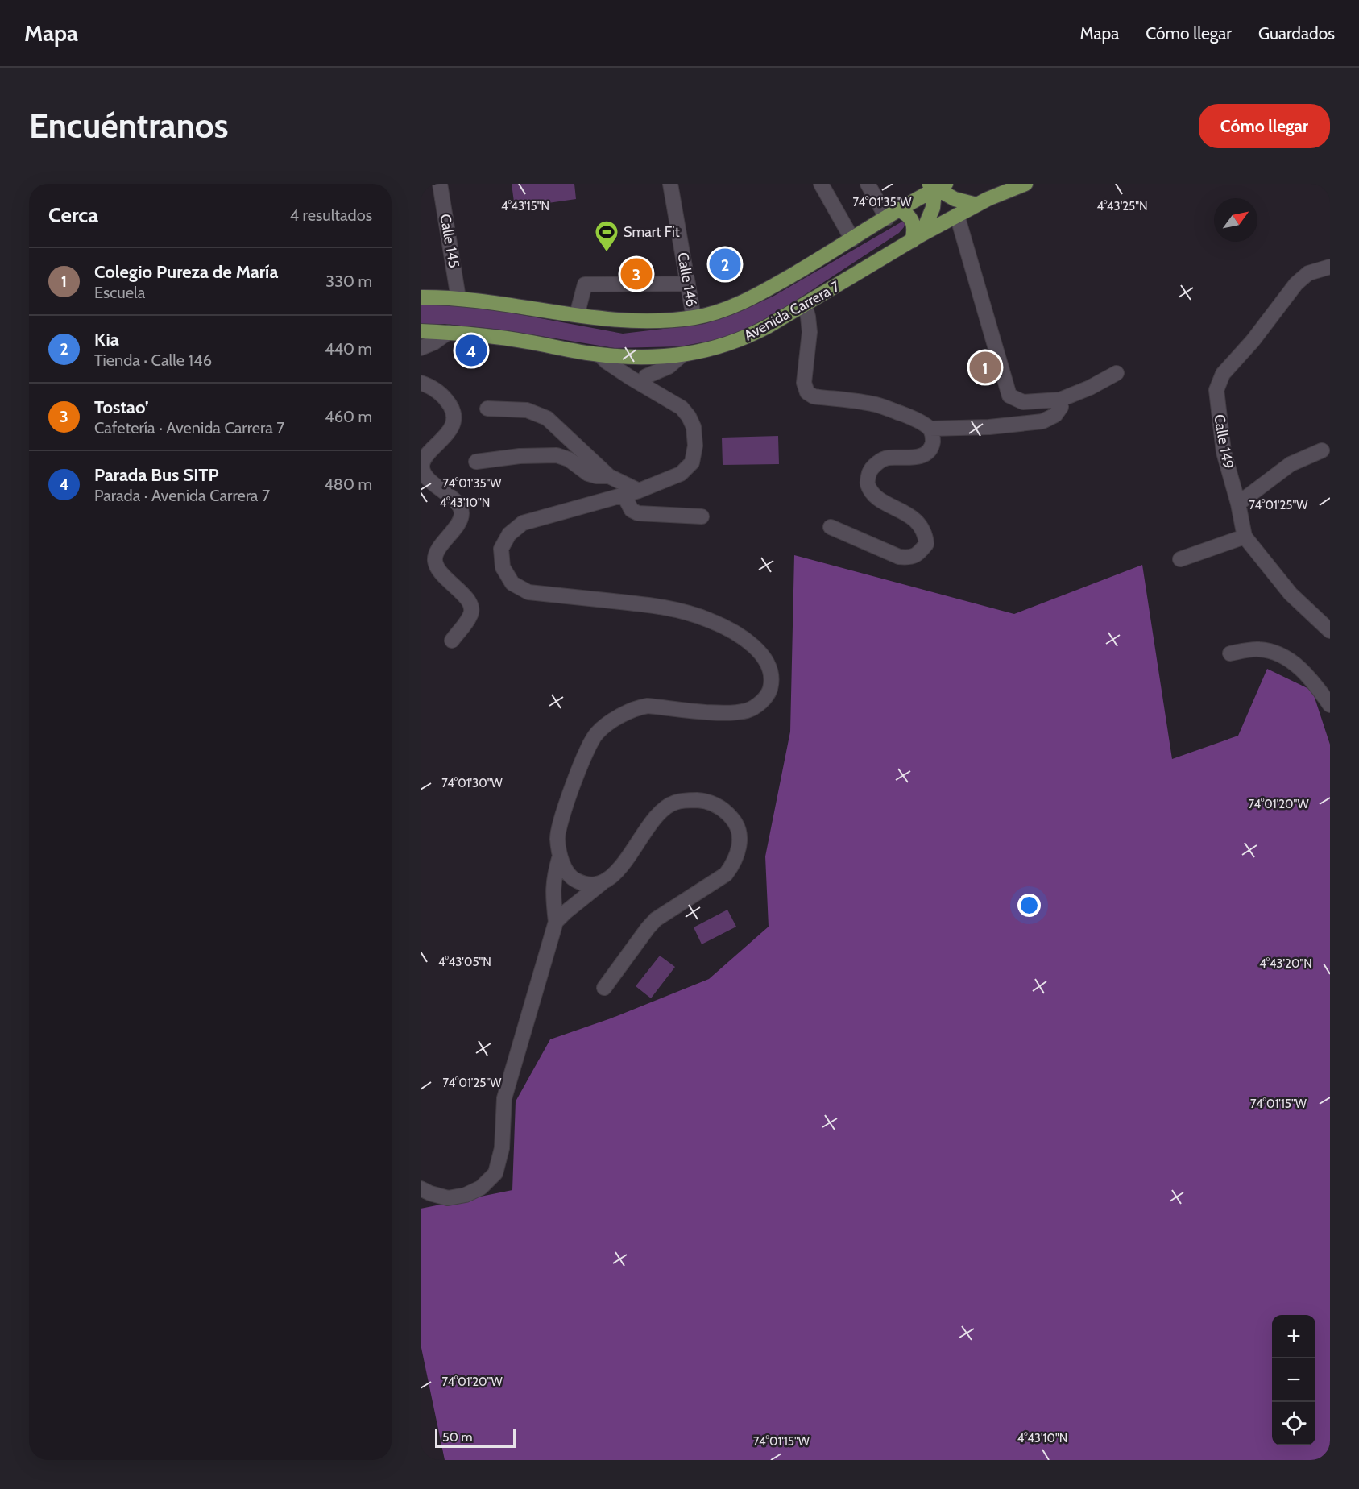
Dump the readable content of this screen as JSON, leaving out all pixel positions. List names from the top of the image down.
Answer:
{
  "streets": {
    "main road": ["Avenida Carrera 7"],
    "street": ["Calle 145", "Calle 146", "Calle 149"]
  },
  "places": {
    "sports": ["Smart Fit"]
  },
  "scale_bar": "50 m",
  "north": "top right",
  "page": {
    "header": "Mapa",
    "nav": ["Mapa", "Cómo llegar", "Guardados"],
    "buttons": "Cómo llegar",
    "title": "Encuéntranos",
    "heading": ["Cerca", "4 resultados"],
    "list": [
      {
        "mark": "1",
        "name": "Colegio Pureza de María",
        "note": "Escuela",
        "value": "330 m"
      },
      {
        "mark": "2",
        "name": "Kia",
        "note": "Tienda · Calle 146",
        "value": "440 m"
      },
      {
        "mark": "3",
        "name": "Tostao’",
        "note": "Cafetería · Avenida Carrera 7",
        "value": "460 m"
      },
      {
        "mark": "4",
        "name": "Parada Bus SITP",
        "note": "Parada · Avenida Carrera 7",
        "value": "480 m"
      }
    ],
    "pins": [
      "2",
      "3",
      "4",
      "1"
    ],
    "map_buttons": ["+", "−"],
    "scale": "50 m"
  },
  "coordinates": [
    "74°01'35\"W",
    "4°43'25\"N",
    "4°43'15\"N",
    "4°43'10\"N",
    "74°01'25\"W",
    "74°01'30\"W",
    "74°01'20\"W",
    "4°43'05\"N",
    "4°43'20\"N",
    "74°01'15\"W"
  ]
}
